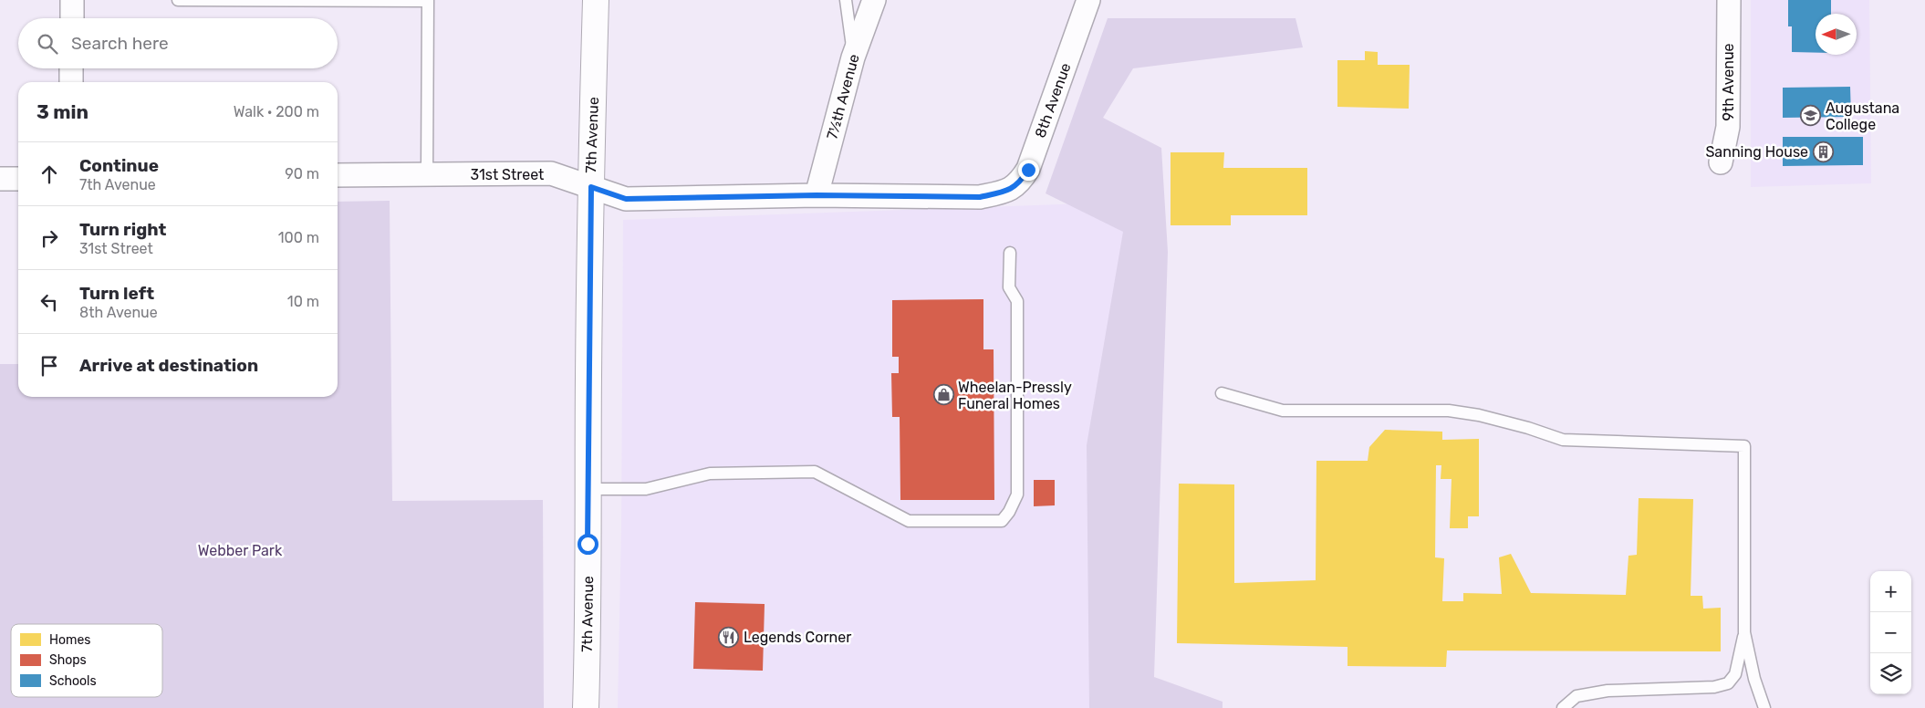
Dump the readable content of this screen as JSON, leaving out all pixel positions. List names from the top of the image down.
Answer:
{
  "streets": {
    "street": [
      "9th Avenue",
      "7½th Avenue",
      "8th Avenue",
      "7th Avenue",
      "31st Street"
    ]
  },
  "crossings": [
    ["7½th Avenue", "31st Street"],
    ["8th Avenue", "31st Street"],
    ["7th Avenue", "31st Street"]
  ],
  "parks": ["Webber Park"],
  "places": {
    "school or university": ["Augustana College"],
    "building": ["Sanning House"],
    "shop": ["Wheelan-Pressly Funeral Homes"],
    "restaurant": ["Legends Corner"]
  },
  "legend": ["Homes", "Shops", "Schools"],
  "north": "left",
  "page": {
    "search": "Search here",
    "heading": ["3 min", "Walk · 200 m"],
    "list": [
      ["Continue", "7th Avenue", "90 m"],
      ["Turn right", "31st Street", "100 m"],
      ["Turn left", "8th Avenue", "10 m"],
      "Arrive at destination"
    ],
    "map_buttons": ["+", "−"]
  }
}
